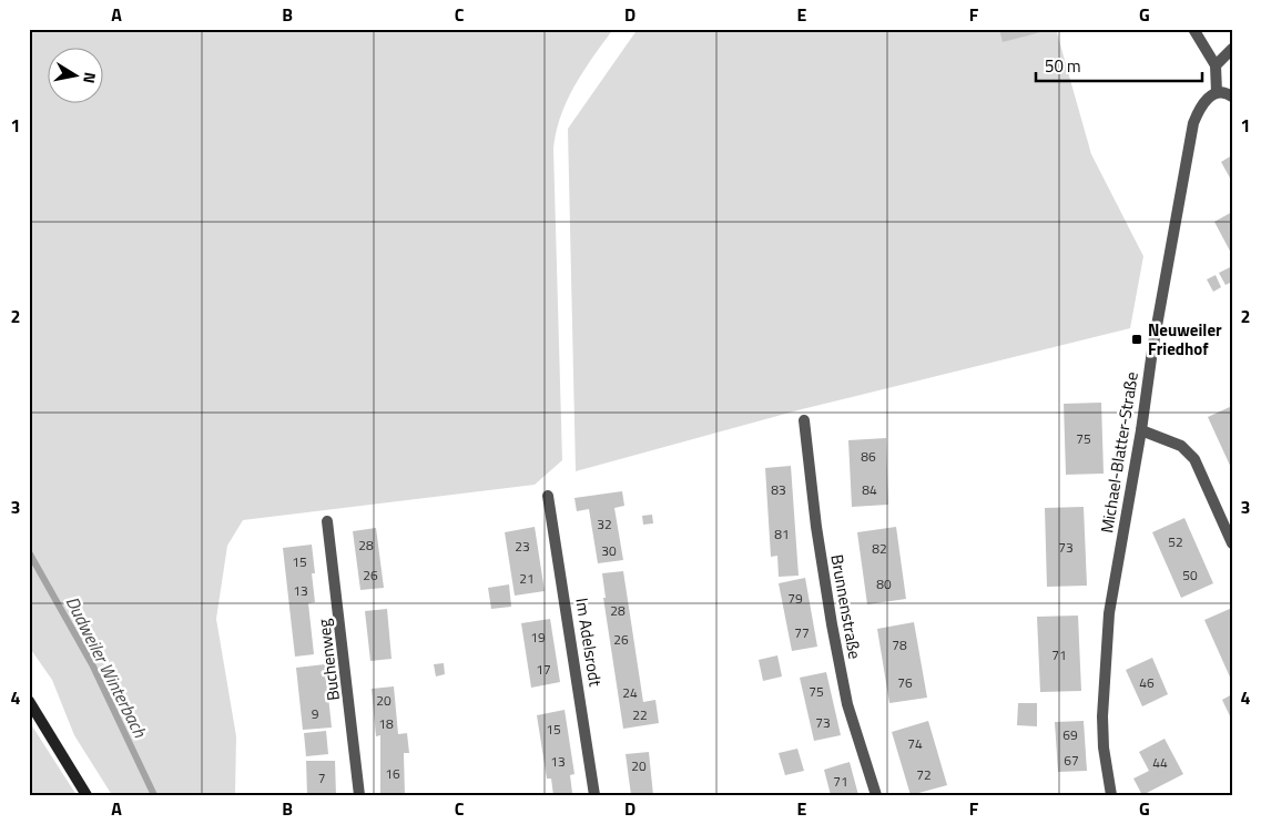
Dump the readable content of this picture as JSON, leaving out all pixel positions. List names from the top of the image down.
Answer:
{
  "streets": {
    "street": [
      "Michael-Blatter-Straße",
      "Brunnenstraße",
      "Im Adelsrodt",
      "Buchenweg"
    ]
  },
  "water": ["Dudweiler Winterbach"],
  "places": {
    "transit": ["Neuweiler Friedhof"]
  },
  "house_numbers": [
    "75",
    "86",
    "83",
    "84",
    "32",
    "81",
    "52",
    "28",
    "23",
    "73",
    "82",
    "30",
    "15",
    "26",
    "50",
    "21",
    "80",
    "13",
    "79",
    "28",
    "77",
    "19",
    "26",
    "78",
    "71",
    "17",
    "76",
    "46",
    "75",
    "24",
    "20",
    "9",
    "22",
    "73",
    "18",
    "15",
    "69",
    "74",
    "67",
    "13",
    "44",
    "20",
    "16",
    "72",
    "7",
    "71"
  ],
  "scale_bar": "50 m",
  "north": "right",
  "grid": {
    "columns": [
      "A",
      "B",
      "C",
      "D",
      "E",
      "F",
      "G"
    ],
    "rows": [
      "1",
      "2",
      "3",
      "4"
    ]
  }
}
